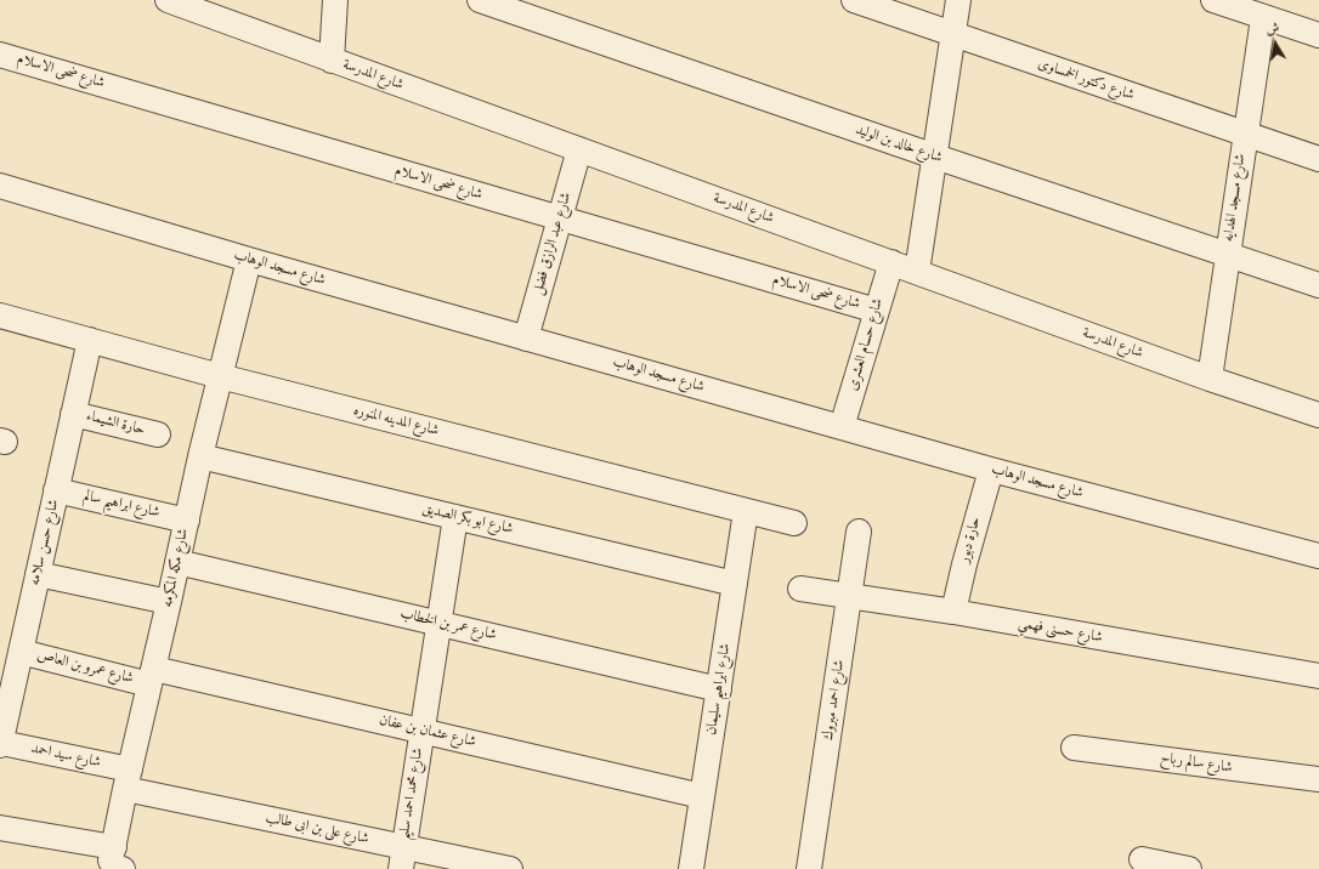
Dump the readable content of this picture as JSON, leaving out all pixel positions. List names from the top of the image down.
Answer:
{
  "streets": {
    "street": [
      "شارع ضحى الاسلام",
      "شارع المدرسة",
      "شارع دكتور الخمساوى",
      "شارع خالد بن الوليد",
      "شارع مسجد الهدايه",
      "شارع عبد الرازق فضل",
      "شارع مسجد الوهاب",
      "شارع حسام العشرى",
      "شارع المدينه المنوره",
      "حارة الشيماء",
      "شارع ابراهيم سالم",
      "شارع ابو بكر الصديق",
      "حارة دبور",
      "شارع حسن سلامه",
      "شارع مكه المكرمه",
      "شارع عمر بن الخطاب",
      "شارع حسنى فهمي",
      "شارع عمرو بن العاص",
      "شارع ابراهيم سليمان",
      "شارع احمد مبروك",
      "شارع عثمان بن عفان",
      "شارع سيد احمد",
      "شارع سالم رباح",
      "شارع محمد احمد سليم",
      "شارع على بن ابى طالب"
    ]
  },
  "crossings": [
    ["شارع ضحى الاسلام", "شارع عبد الرازق فضل"],
    ["شارع ضحى الاسلام", "شارع حسام العشرى"],
    ["شارع المدرسة", "شارع مسجد الهدايه"],
    ["شارع المدرسة", "شارع عبد الرازق فضل"],
    ["شارع المدرسة", "شارع حسام العشرى"],
    ["شارع دكتور الخمساوى", "شارع مسجد الهدايه"],
    ["شارع خالد بن الوليد", "شارع مسجد الهدايه"],
    ["شارع عبد الرازق فضل", "شارع مسجد الوهاب"],
    ["شارع مسجد الوهاب", "شارع حسام العشرى"],
    ["شارع مسجد الوهاب", "حارة دبور"],
    ["شارع مسجد الوهاب", "شارع مكه المكرمه"],
    ["شارع المدينه المنوره", "شارع حسن سلامه"],
    ["شارع المدينه المنوره", "شارع مكه المكرمه"],
    ["شارع المدينه المنوره", "شارع ابراهيم سليمان"],
    ["حارة الشيماء", "شارع حسن سلامه"],
    ["شارع ابراهيم سالم", "شارع حسن سلامه"],
    ["شارع ابراهيم سالم", "شارع مكه المكرمه"],
    ["شارع ابو بكر الصديق", "شارع مكه المكرمه"],
    ["شارع ابو بكر الصديق", "شارع ابراهيم سليمان"],
    ["شارع ابو بكر الصديق", "شارع محمد احمد سليم"],
    ["حارة دبور", "شارع حسنى فهمي"],
    ["شارع حسن سلامه", "شارع عمرو بن العاص"],
    ["شارع حسن سلامه", "شارع سيد احمد"],
    ["شارع مكه المكرمه", "شارع عمر بن الخطاب"],
    ["شارع مكه المكرمه", "شارع عمرو بن العاص"],
    ["شارع مكه المكرمه", "شارع عثمان بن عفان"],
    ["شارع مكه المكرمه", "شارع سيد احمد"],
    ["شارع مكه المكرمه", "شارع على بن ابى طالب"],
    ["شارع عمر بن الخطاب", "شارع ابراهيم سليمان"],
    ["شارع عمر بن الخطاب", "شارع محمد احمد سليم"],
    ["شارع حسنى فهمي", "شارع احمد مبروك"],
    ["شارع عمرو بن العاص", "شارع عثمان بن عفان"],
    ["شارع ابراهيم سليمان", "شارع عثمان بن عفان"],
    ["شارع عثمان بن عفان", "شارع محمد احمد سليم"],
    ["شارع سيد احمد", "شارع على بن ابى طالب"],
    ["شارع محمد احمد سليم", "شارع على بن ابى طالب"]
  ],
  "north": "top"
}
